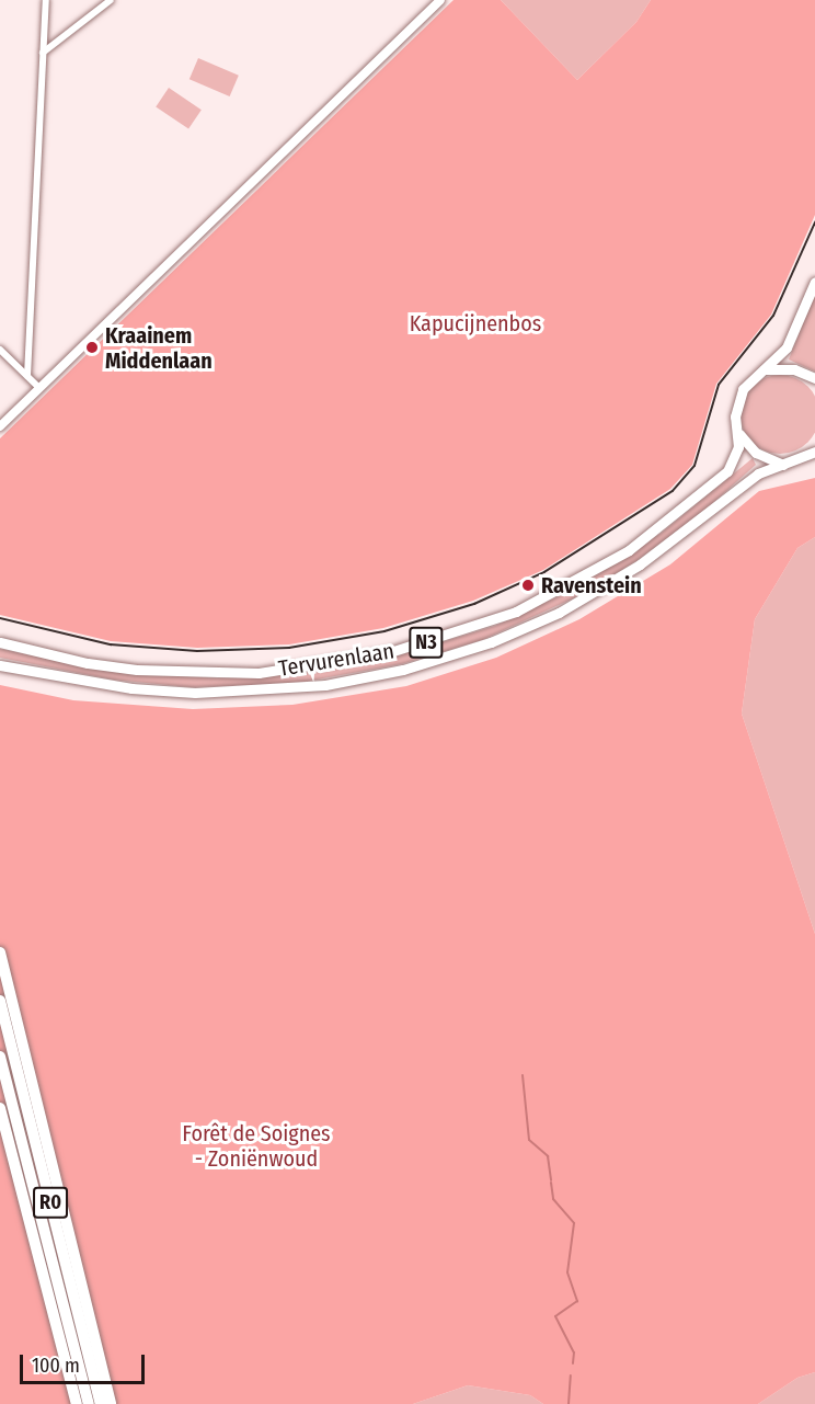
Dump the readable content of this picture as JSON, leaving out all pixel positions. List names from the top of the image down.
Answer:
{
  "streets": {
    "highway": ["R0"],
    "main road": ["N3", "Tervurenlaan"]
  },
  "parks": ["Kapucijnenbos", "Forêt de Soignes - Zoniënwoud"],
  "places": ["Kraainem Middenlaan", "Ravenstein"],
  "scale_bar": "100 m"
}
